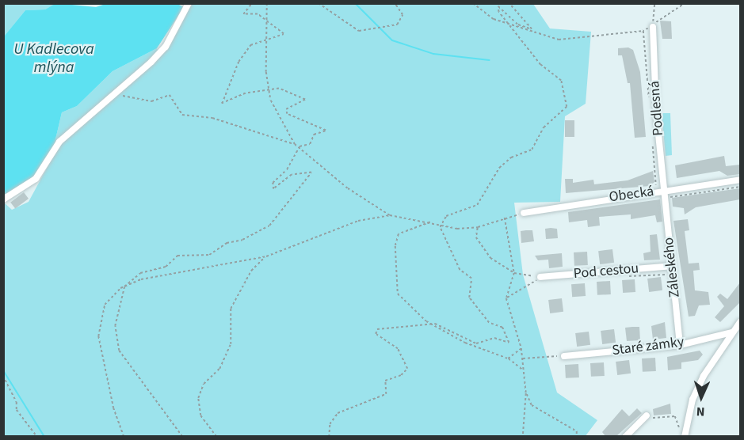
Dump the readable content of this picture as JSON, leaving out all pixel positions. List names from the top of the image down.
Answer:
{
  "streets": {
    "street": [
      "Podlesná",
      "Obecká",
      "Záleského",
      "Pod cestou",
      "Staré zámky"
    ]
  },
  "crossings": [
    ["Podlesná", "Obecká"],
    ["Podlesná", "Záleského"],
    ["Obecká", "Záleského"],
    ["Záleského", "Pod cestou"],
    ["Záleského", "Staré zámky"]
  ],
  "water": ["U Kadlecova mlýna"],
  "north": "bottom"
}
